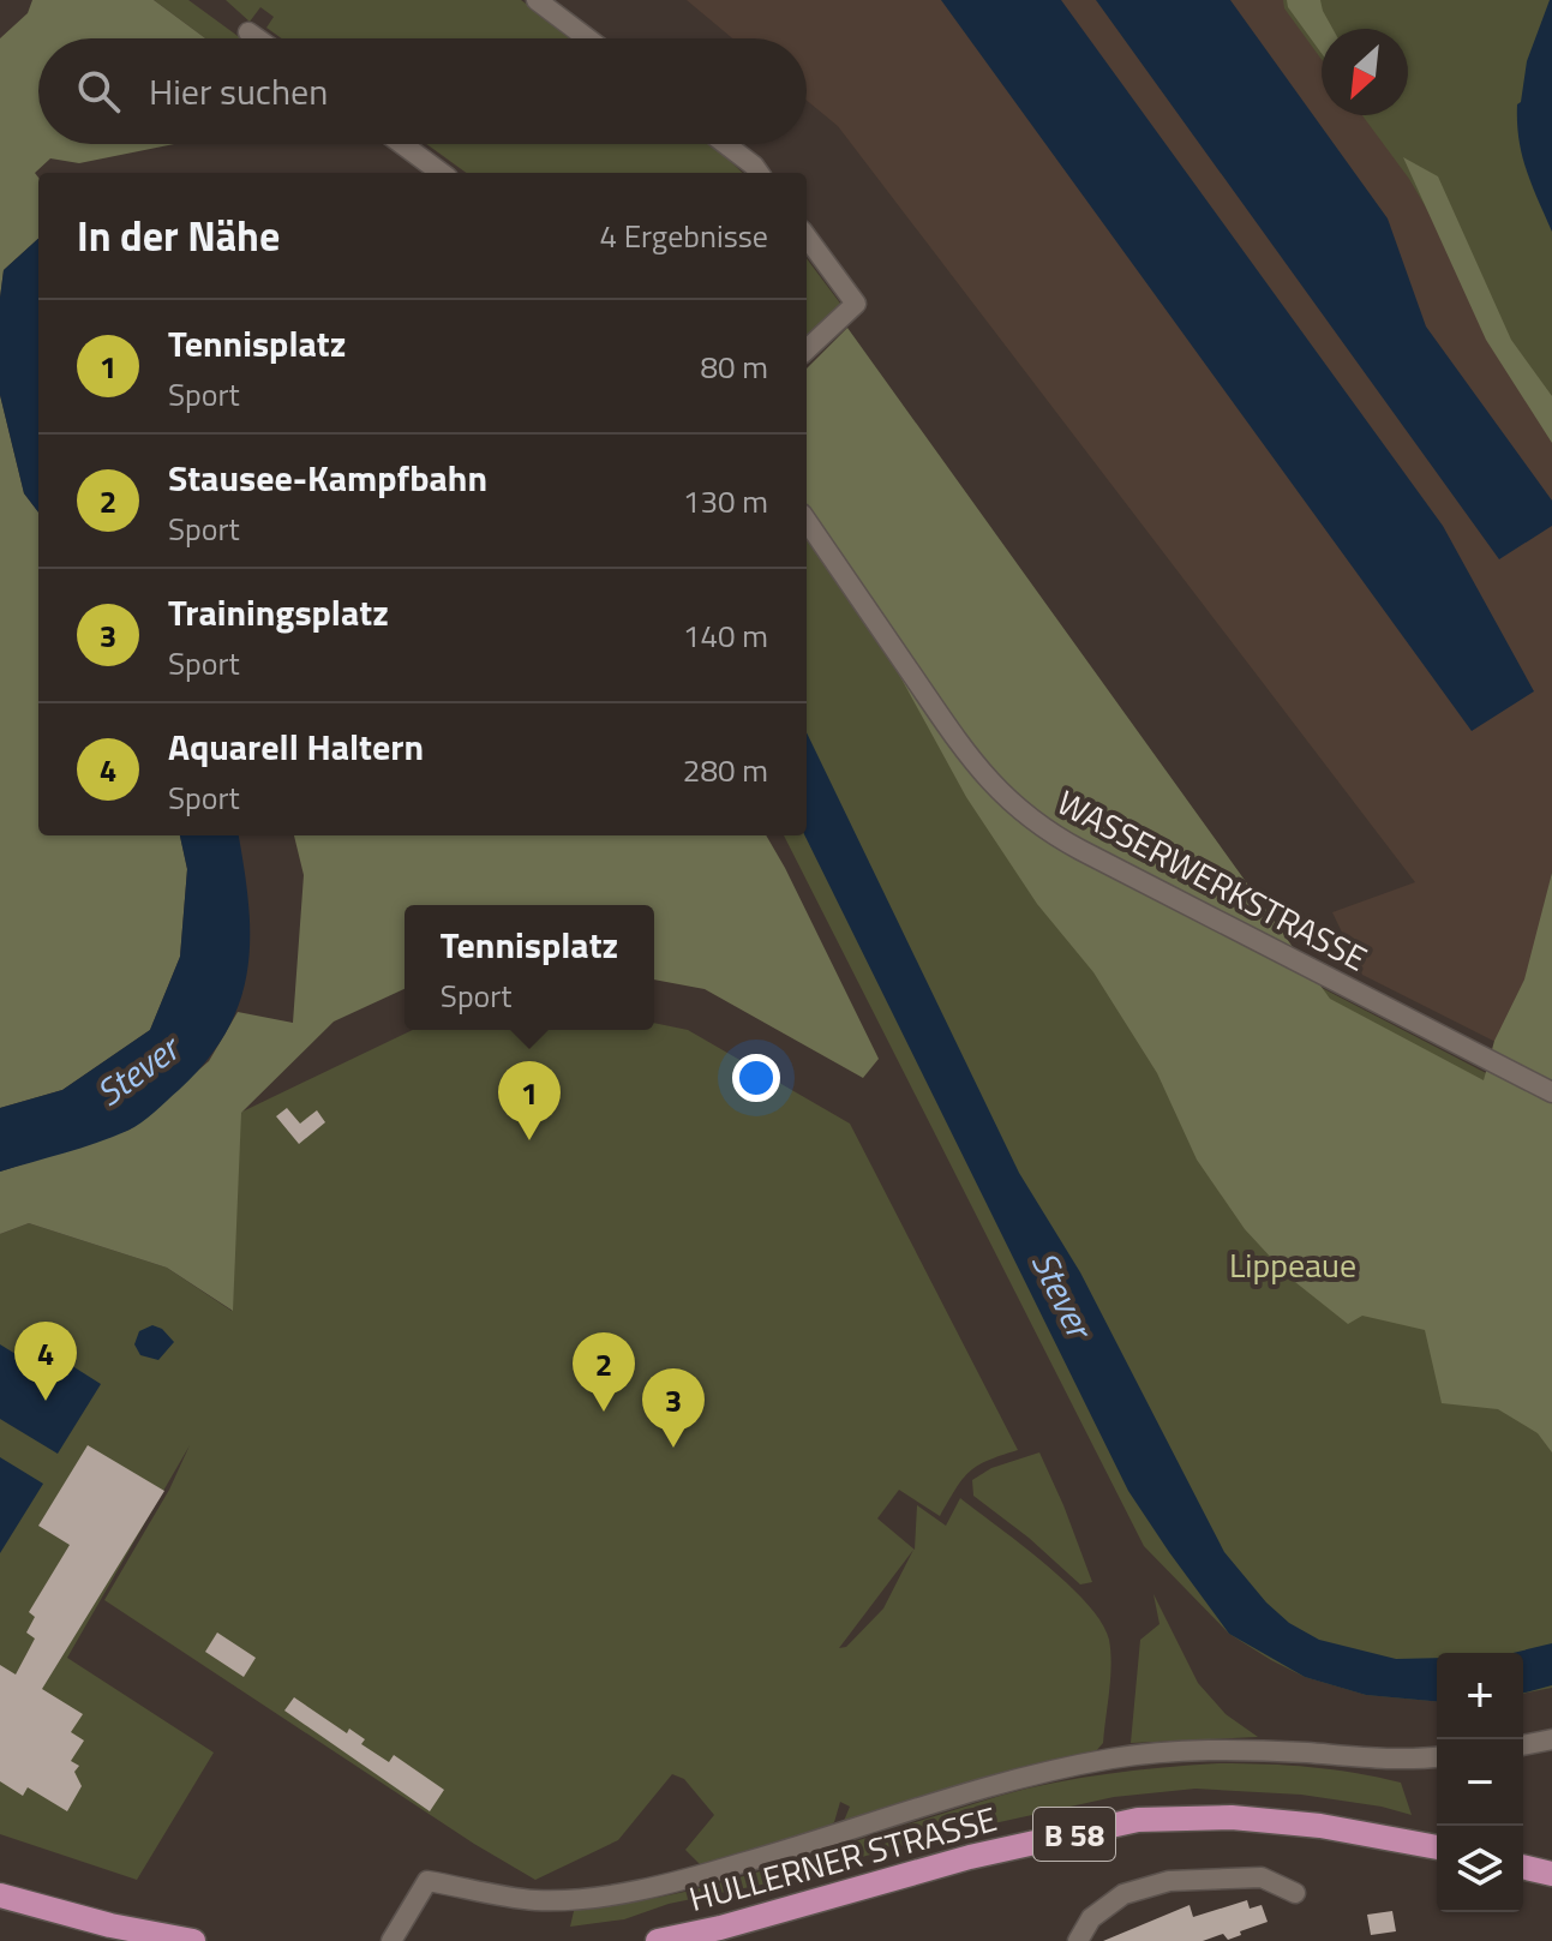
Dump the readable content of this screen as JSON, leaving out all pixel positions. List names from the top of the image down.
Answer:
{
  "streets": {
    "main road": ["B 58", "HULLERNER STRASSE"],
    "street": ["WASSERWERKSTRASSE"]
  },
  "water": ["Stever"],
  "parks": ["Lippeaue"],
  "north": "bottom left",
  "page": {
    "search": "Hier suchen",
    "heading": ["In der Nähe", "4 Ergebnisse"],
    "list": [
      {
        "mark": "1",
        "name": "Tennisplatz",
        "note": "Sport",
        "value": "80 m"
      },
      {
        "mark": "2",
        "name": "Stausee-Kampfbahn",
        "note": "Sport",
        "value": "130 m"
      },
      {
        "mark": "3",
        "name": "Trainingsplatz",
        "note": "Sport",
        "value": "140 m"
      },
      {
        "mark": "4",
        "name": "Aquarell Haltern",
        "note": "Sport",
        "value": "280 m"
      }
    ],
    "popup": ["Tennisplatz", "Sport"],
    "pins": [
      "1",
      "4",
      "2",
      "3"
    ],
    "map_buttons": ["+", "−"]
  }
}
